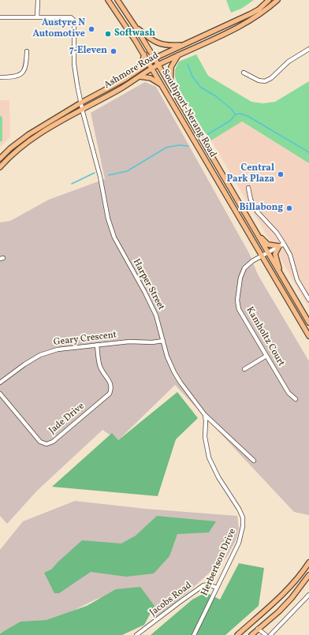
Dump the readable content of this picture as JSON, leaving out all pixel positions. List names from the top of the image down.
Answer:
{
  "streets": {
    "main road": ["Ashmore Road", "Southport-Nerang Road"],
    "street": [
      "Harper Street",
      "Kamholtz Court",
      "Geary Crescent",
      "Jade Drive",
      "Herbertson Drive",
      "Jacobs Road"
    ]
  },
  "crossings": [
    ["Ashmore Road", "Southport-Nerang Road"],
    ["Ashmore Road", "Harper Street"],
    ["Southport-Nerang Road", "Kamholtz Court"],
    ["Harper Street", "Geary Crescent"],
    ["Harper Street", "Herbertson Drive"],
    ["Geary Crescent", "Jade Drive"],
    ["Herbertson Drive", "Jacobs Road"]
  ],
  "places": [
    "Austyre N Automotive",
    "Softwash",
    "7-Eleven",
    "Central Park Plaza",
    "Billabong"
  ]
}
